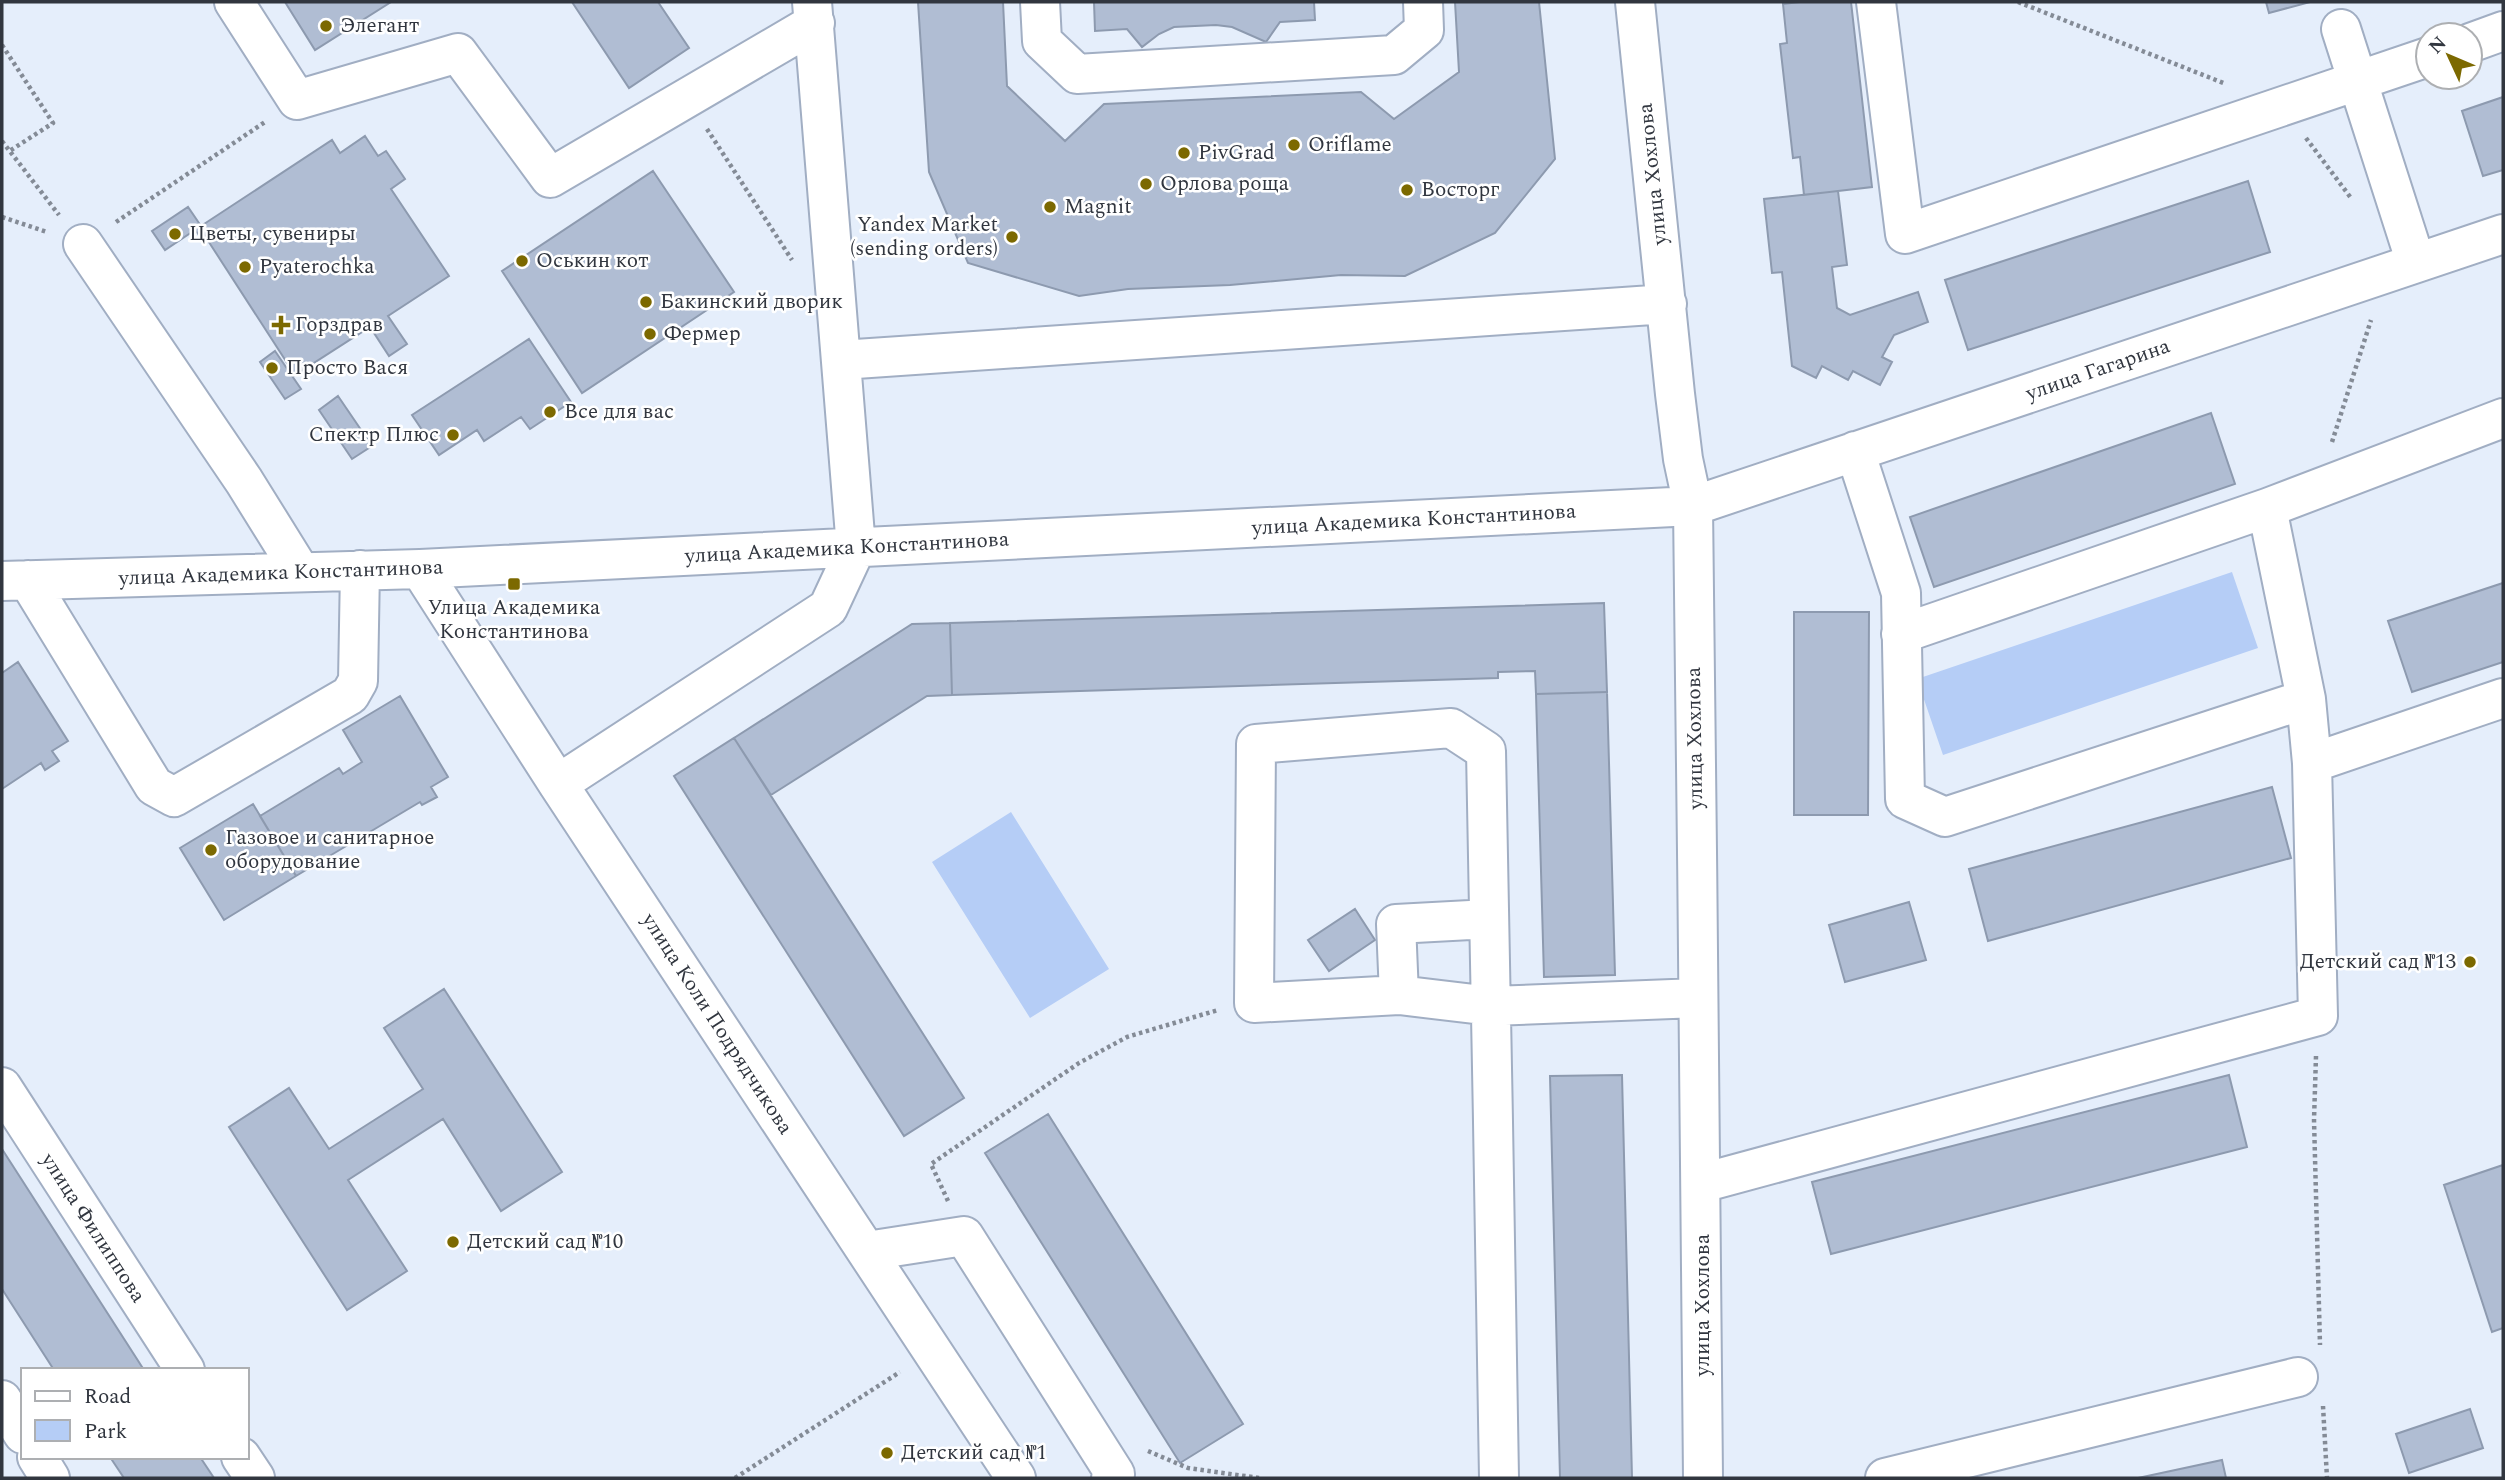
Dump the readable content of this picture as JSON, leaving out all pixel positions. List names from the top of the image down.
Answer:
{
  "streets": {
    "street": [
      "улица Хохлова",
      "улица Гагарина",
      "улица Академика Константинова",
      "улица Коли Подрядчикова",
      "улица Филиппова"
    ]
  },
  "crossings": [
    ["улица Хохлова", "улица Гагарина"],
    ["улица Хохлова", "улица Академика Константинова"],
    ["улица Гагарина", "улица Академика Константинова"],
    ["улица Академика Константинова", "улица Коли Подрядчикова"]
  ],
  "places": {
    "other": [
      "Элегант",
      "Oriflame",
      "PivGrad",
      "Орлова роща",
      "Восторг",
      "Magnit",
      "Цветы, сувениры",
      "Yandex Market (sending orders)",
      "Оськин кот",
      "Pyaterochka",
      "Бакинский дворик",
      "Фермер",
      "Просто Вася",
      "Все для вас",
      "Спектр Плюс",
      "Газовое и санитарное оборудование",
      "Детский сад №13",
      "Детский сад №10",
      "Детский сад №1"
    ],
    "health": ["Горздрав"],
    "transit": ["Улица Академика Константинова"]
  },
  "legend": ["Road", "Park"],
  "north": "top left"
}
